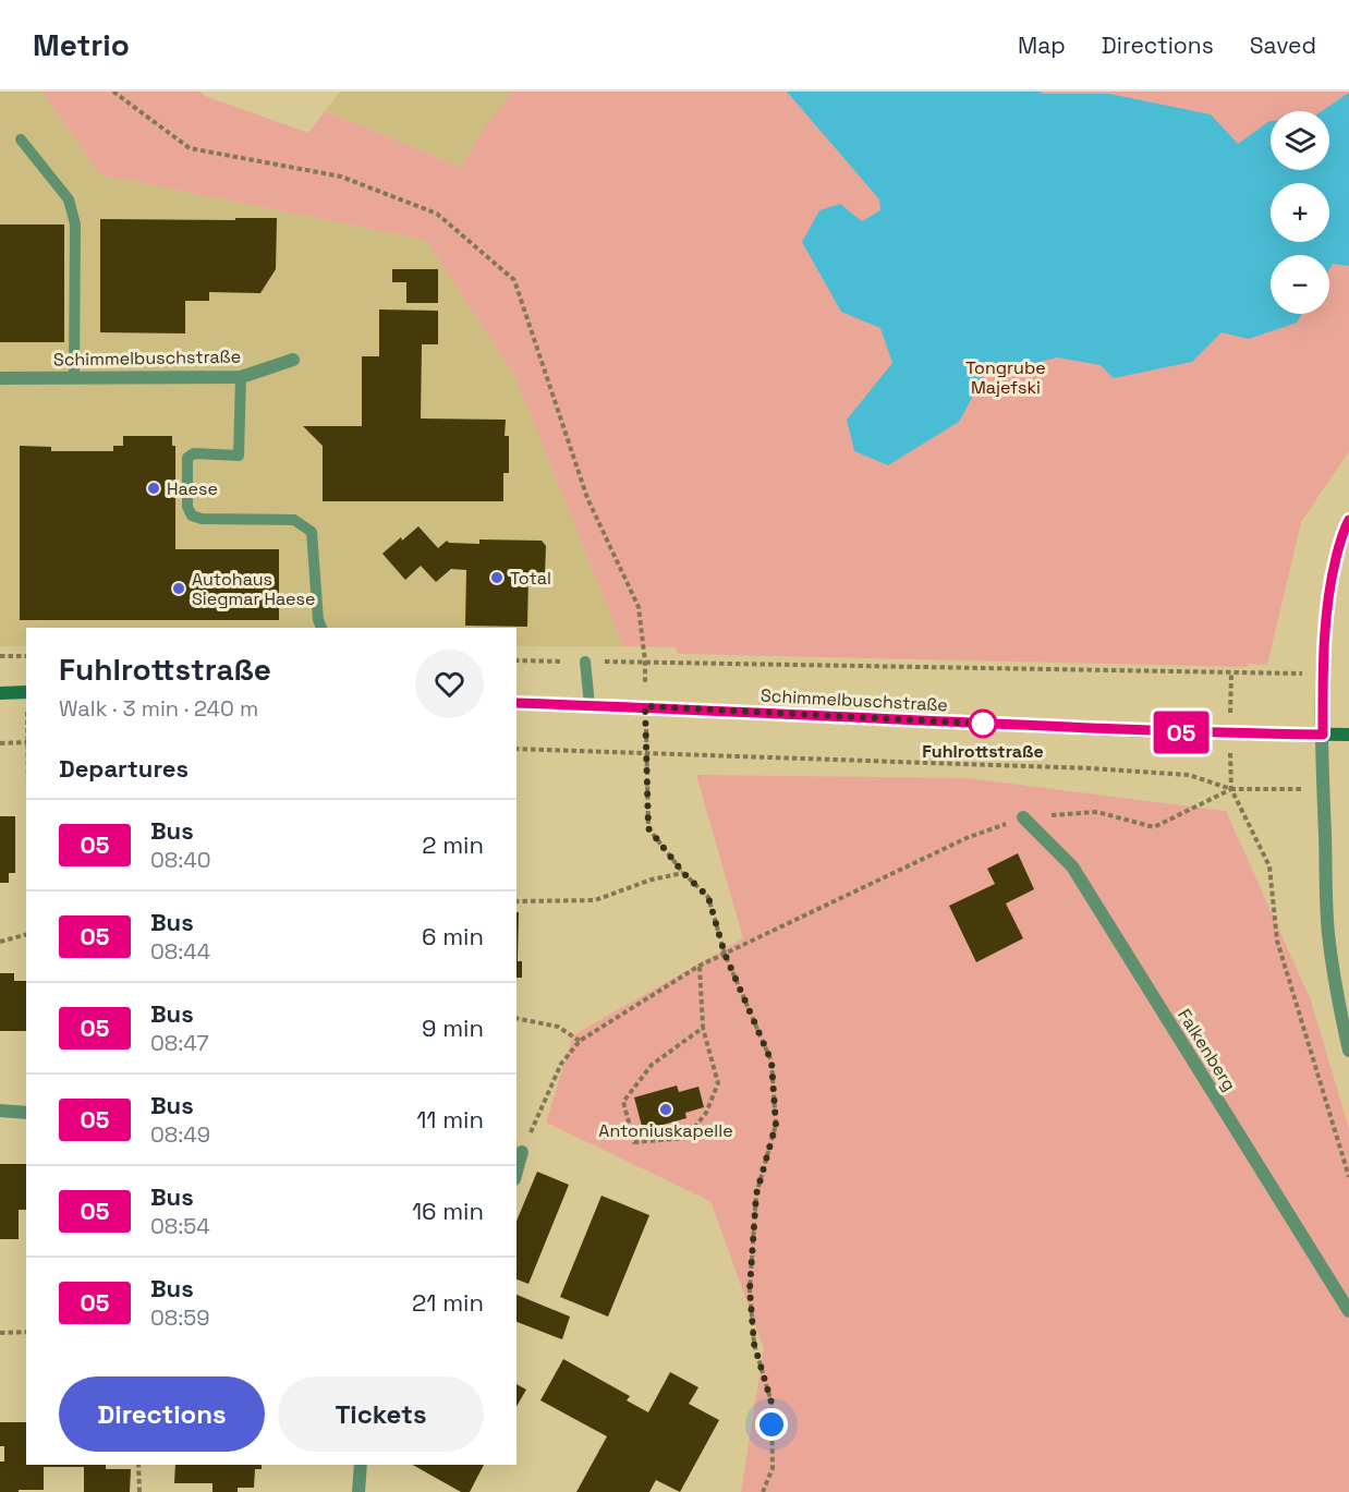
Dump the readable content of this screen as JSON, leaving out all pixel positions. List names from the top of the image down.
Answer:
{
  "streets": {
    "main road": ["Schimmelbuschstraße"],
    "street": ["Falkenberg"]
  },
  "parks": ["Tongrube Majefski"],
  "places": [
    "Haese",
    "Total",
    "Autohaus Siegmar Haese",
    "Fuhlrottstraße",
    "Antoniuskapelle"
  ],
  "lines": ["bus line O5"],
  "page": {
    "header": "Metrio",
    "nav": ["Map", "Directions", "Saved"],
    "on_map": "O5",
    "map_buttons": ["+", "−"],
    "heading": [
      ["Fuhlrottstraße", "Walk · 3 min · 240 m"],
      "Departures"
    ],
    "list": [
      {
        "mark": "O5",
        "name": "Bus",
        "note": "08:40",
        "value": "2 min"
      },
      {
        "mark": "O5",
        "name": "Bus",
        "note": "08:44",
        "value": "6 min"
      },
      {
        "mark": "O5",
        "name": "Bus",
        "note": "08:47",
        "value": "9 min"
      },
      {
        "mark": "O5",
        "name": "Bus",
        "note": "08:49",
        "value": "11 min"
      },
      {
        "mark": "O5",
        "name": "Bus",
        "note": "08:54",
        "value": "16 min"
      },
      {
        "mark": "O5",
        "name": "Bus",
        "note": "08:59",
        "value": "21 min"
      }
    ],
    "buttons": ["Directions", "Tickets"]
  }
}
